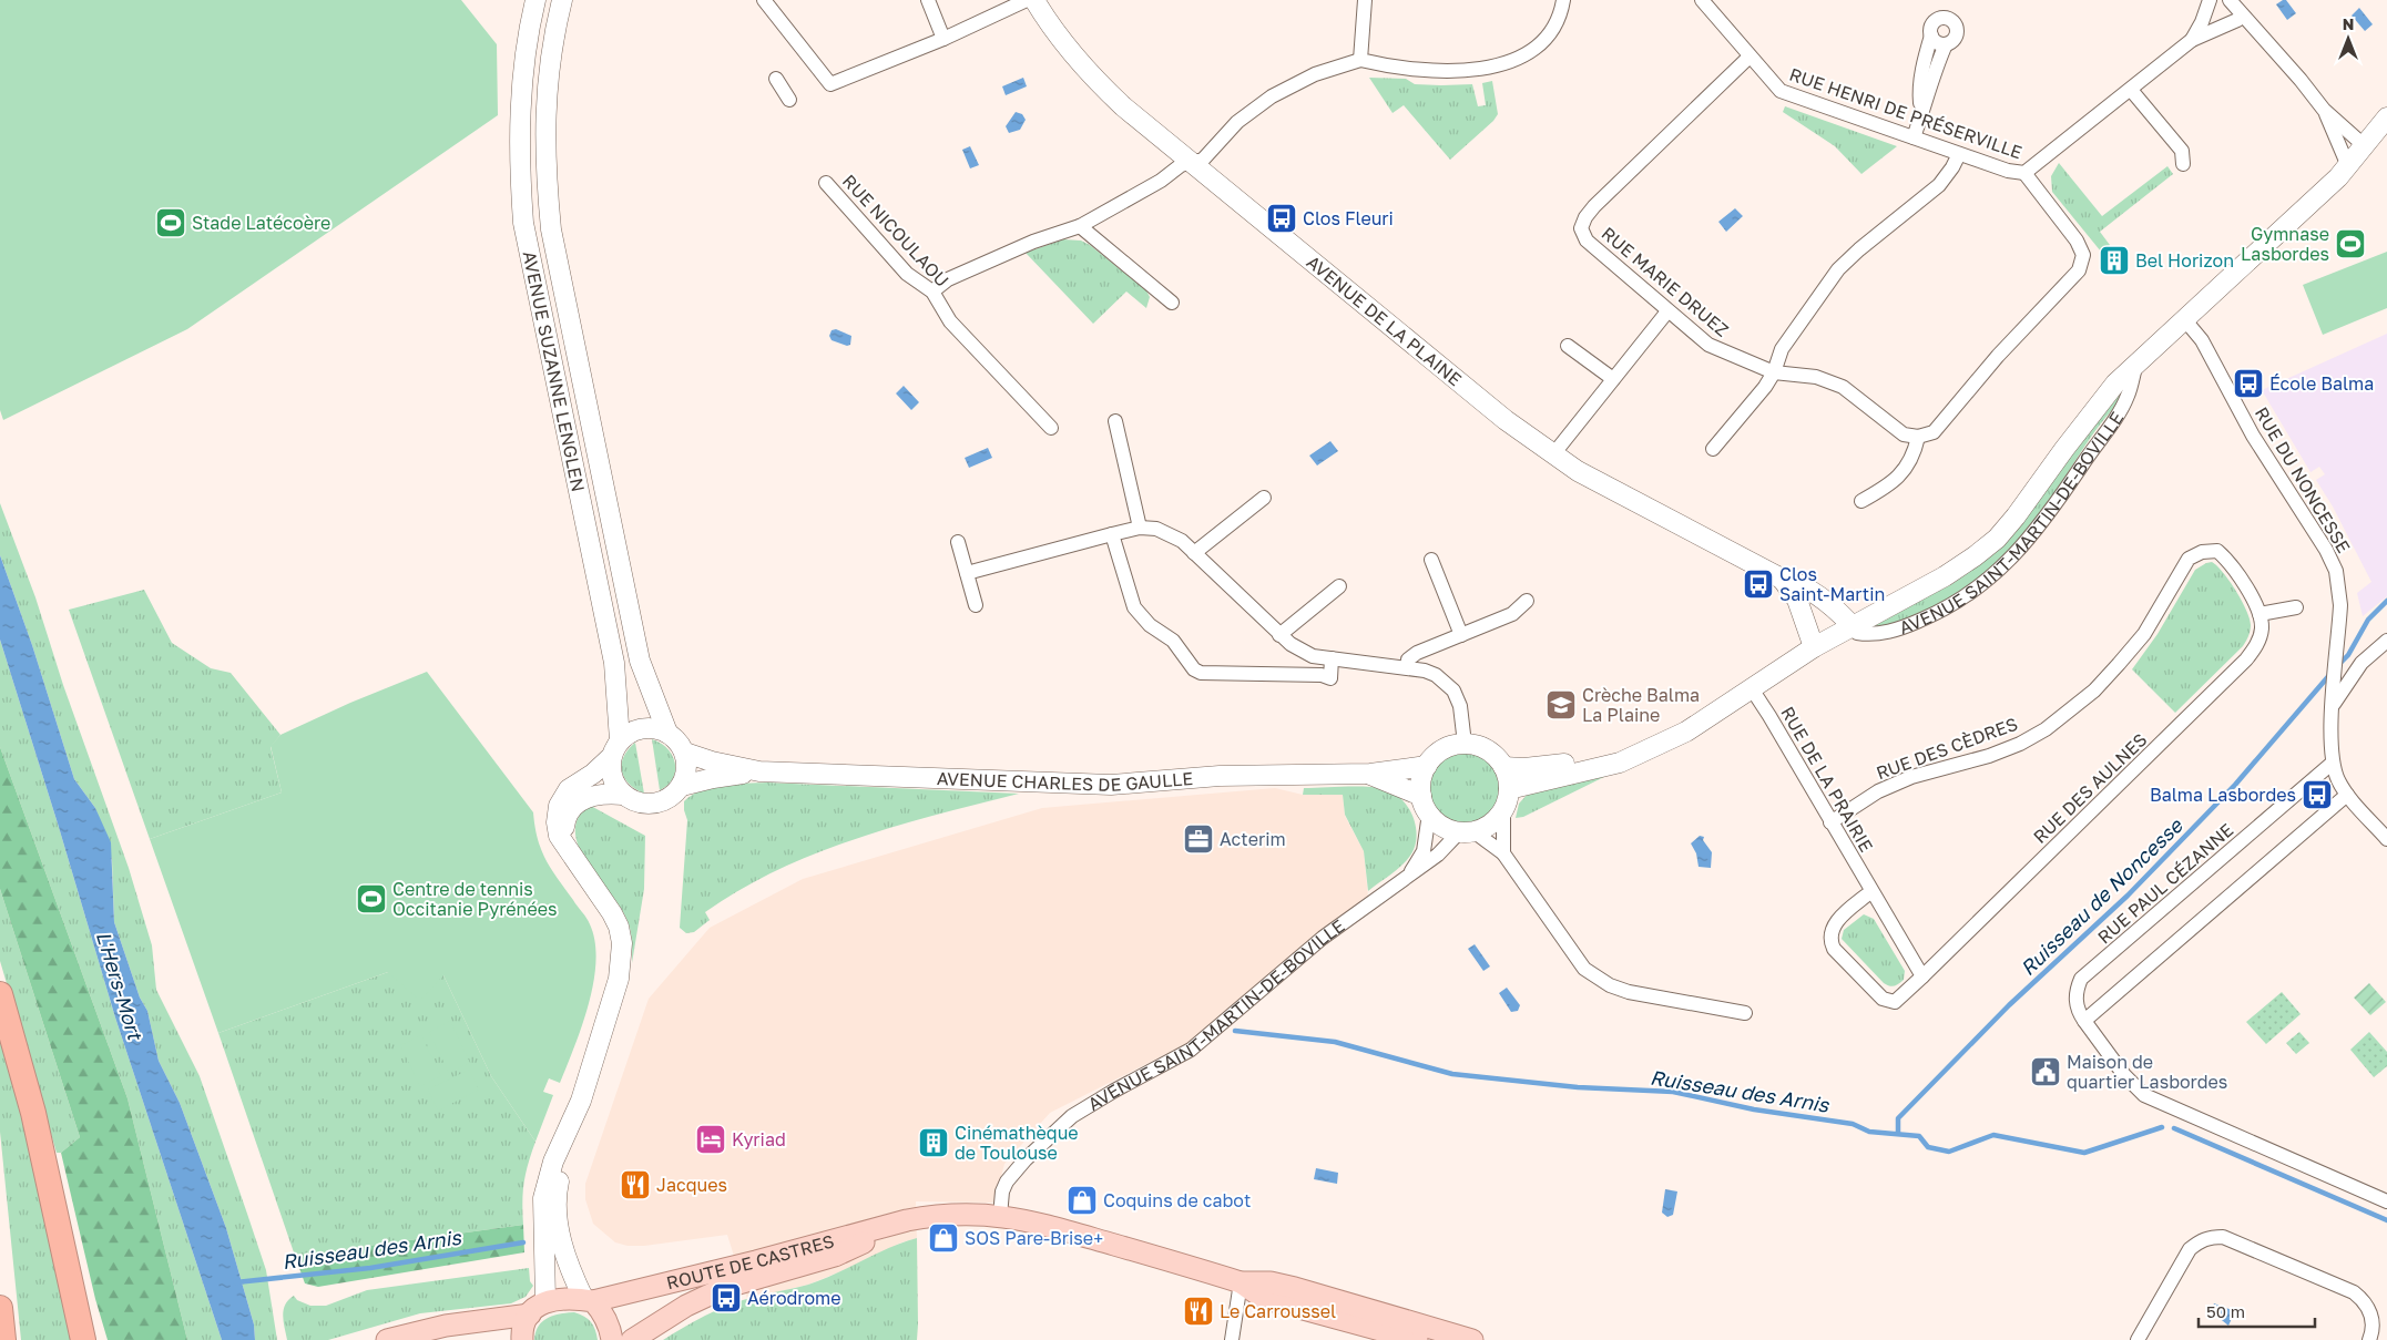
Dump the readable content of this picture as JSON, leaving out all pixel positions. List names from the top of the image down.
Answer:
{
  "streets": {
    "main road": ["ROUTE DE CASTRES"],
    "street": [
      "RUE HENRI DE PRÉSERVILLE",
      "RUE NICOULAOU",
      "RUE MARIE DRUEZ",
      "AVENUE DE LA PLAINE",
      "AVENUE SUZANNE LENGLEN",
      "RUE DU NONCESSE",
      "AVENUE SAINT-MARTIN-DE-BOVILLE",
      "RUE DES CÈDRES",
      "AVENUE CHARLES DE GAULLE",
      "RUE DE LA PRAIRIE",
      "RUE DES AULNES",
      "RUE PAUL CÉZANNE"
    ]
  },
  "crossings": [
    ["RUE HENRI DE PRÉSERVILLE", "RUE MARIE DRUEZ"],
    ["AVENUE DE LA PLAINE", "AVENUE SAINT-MARTIN-DE-BOVILLE"],
    ["AVENUE SUZANNE LENGLEN", "AVENUE CHARLES DE GAULLE"],
    ["RUE DU NONCESSE", "AVENUE SAINT-MARTIN-DE-BOVILLE"],
    ["RUE DU NONCESSE", "RUE PAUL CÉZANNE"],
    ["AVENUE SAINT-MARTIN-DE-BOVILLE", "AVENUE CHARLES DE GAULLE"],
    ["AVENUE SAINT-MARTIN-DE-BOVILLE", "RUE DE LA PRAIRIE"],
    ["AVENUE SAINT-MARTIN-DE-BOVILLE", "ROUTE DE CASTRES"],
    ["RUE DES CÈDRES", "RUE DE LA PRAIRIE"],
    ["RUE DES CÈDRES", "RUE DES AULNES"],
    ["RUE DE LA PRAIRIE", "RUE DES AULNES"]
  ],
  "water": ["Ruisseau de Noncesse", "L'Hers-Mort", "Ruisseau des Arnis"],
  "places": {
    "bus stop": [
      "Clos Fleuri",
      "École Balma",
      "Clos Saint-Martin",
      "Balma Lasbordes",
      "Aérodrome"
    ],
    "sports": ["Stade Latécoère", "Gymnase Lasbordes", "Centre de tennis Occitanie Pyrénées"],
    "building": ["Bel Horizon", "Cinémathèque de Toulouse"],
    "school or university": ["Crèche Balma La Plaine"],
    "office": ["Acterim"],
    "public building": ["Maison de quartier Lasbordes"],
    "hotel": ["Kyriad"],
    "restaurant": ["Jacques", "Le Carroussel"],
    "shop": ["Coquins de cabot", "SOS Pare-Brise+"]
  },
  "scale_bar": "50 m",
  "north": "top"
}
